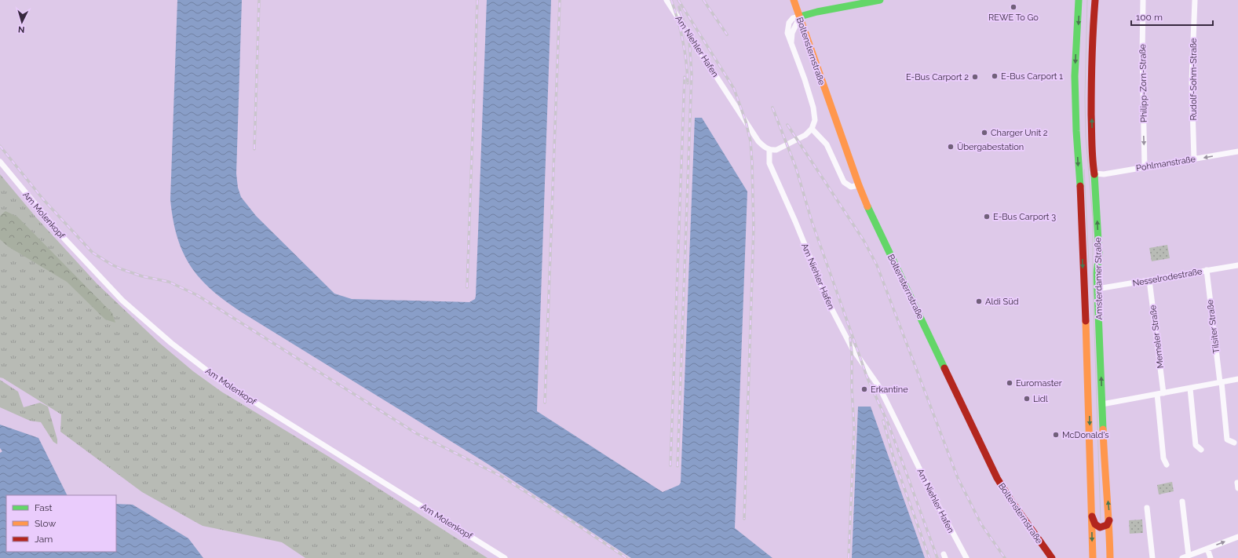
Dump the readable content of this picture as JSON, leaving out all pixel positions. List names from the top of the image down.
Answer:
{
  "streets": {
    "main road": ["Boltensternstraße", "Amsterdamer Straße"],
    "street": [
      "Am Niehler Hafen",
      "Rudolf-Sohm-Straße",
      "Philipp-Zorn-Straße",
      "Pohlmanstraße",
      "Am Molenkopf",
      "Nesselrodestraße",
      "Tilsiter Straße",
      "Memeler Straße"
    ]
  },
  "crossings": [
    ["Rudolf-Sohm-Straße", "Pohlmanstraße"],
    ["Philipp-Zorn-Straße", "Pohlmanstraße"],
    ["Pohlmanstraße", "Amsterdamer Straße"],
    ["Nesselrodestraße", "Amsterdamer Straße"],
    ["Nesselrodestraße", "Tilsiter Straße"],
    ["Nesselrodestraße", "Memeler Straße"]
  ],
  "one_way": ["Philipp-Zorn-Straße"],
  "places": [
    "REWE To Go",
    "E-Bus Carport 1",
    "E-Bus Carport 2",
    "Charger Unit 2",
    "Übergabestation",
    "E-Bus Carport 3",
    "Aldi Süd",
    "Euromaster",
    "Erkantine",
    "Lidl",
    "McDonald's"
  ],
  "legend": ["Fast", "Slow", "Jam"],
  "scale_bar": "100 m",
  "north": "bottom"
}
